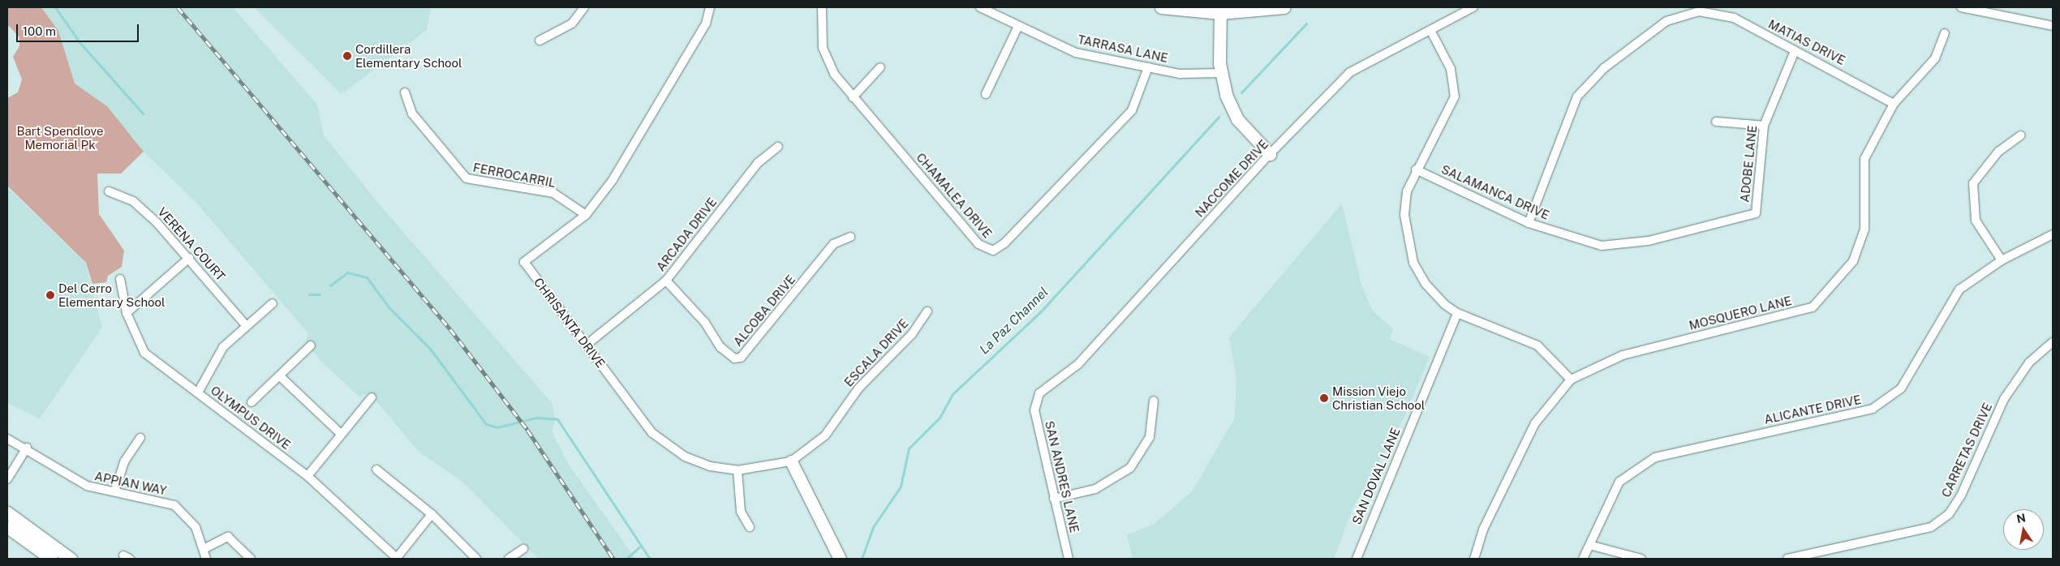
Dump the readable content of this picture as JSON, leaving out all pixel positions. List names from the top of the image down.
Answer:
{
  "streets": {
    "street": [
      "MATIAS DRIVE",
      "TARRASA LANE",
      "ADOBE LANE",
      "FERROCARRIL",
      "NACCOME DRIVE",
      "SALAMANCA DRIVE",
      "CHAMALEA DRIVE",
      "ARCADA DRIVE",
      "VERENA COURT",
      "ALCOBA DRIVE",
      "MOSQUERO LANE",
      "CHRISANTA DRIVE",
      "ESCALA DRIVE",
      "ALICANTE DRIVE",
      "OLYMPUS DRIVE",
      "CARRETAS DRIVE",
      "SAN DOVAL LANE",
      "SAN ANDRES LANE",
      "APPIAN WAY"
    ]
  },
  "crossings": [
    ["MATIAS DRIVE", "ADOBE LANE"],
    ["MATIAS DRIVE", "SALAMANCA DRIVE"],
    ["MATIAS DRIVE", "MOSQUERO LANE"],
    ["TARRASA LANE", "CHAMALEA DRIVE"],
    ["ADOBE LANE", "SALAMANCA DRIVE"],
    ["FERROCARRIL", "CHRISANTA DRIVE"],
    ["NACCOME DRIVE", "SAN ANDRES LANE"],
    ["ARCADA DRIVE", "ALCOBA DRIVE"],
    ["ARCADA DRIVE", "CHRISANTA DRIVE"],
    ["CHRISANTA DRIVE", "ESCALA DRIVE"]
  ],
  "water": ["La Paz Channel"],
  "parks": ["Bart Spendlove Memorial Pk"],
  "places": ["Cordillera Elementary School", "Del Cerro Elementary School", "Mission Viejo Christian School"],
  "scale_bar": "100 m",
  "north": "top"
}
